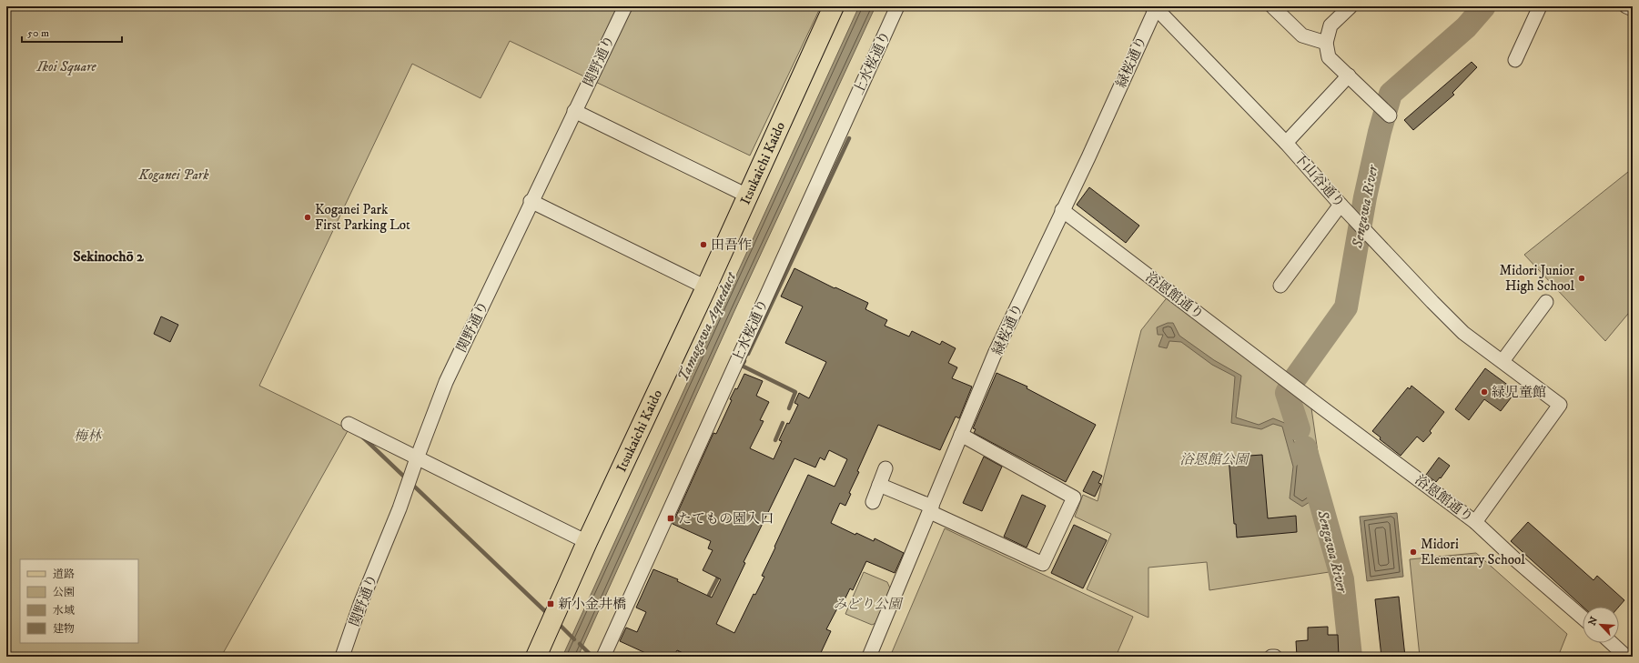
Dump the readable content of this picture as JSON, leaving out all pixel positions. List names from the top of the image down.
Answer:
{
  "streets": {
    "main road": ["Itsukaichi Kaido"],
    "street": [
      "関野通り",
      "緑桜通り",
      "上水桜通り",
      "下山谷通り",
      "浴恩館通り"
    ]
  },
  "crossings": [
    ["緑桜通り", "下山谷通り"],
    ["緑桜通り", "浴恩館通り"],
    ["下山谷通り", "浴恩館通り"]
  ],
  "districts": ["Sekinochō 2"],
  "water": ["Sengawa River", "Tamagawa Aqueduct"],
  "parks": [
    "Ikoi Square",
    "Koganei Park",
    "梅林",
    "浴恩館公園",
    "みどり公園"
  ],
  "places": {
    "other": [
      "Koganei Park First Parking Lot",
      "田吾作",
      "Midori Junior High School",
      "緑児童館",
      "Midori Elementary School"
    ],
    "transit": ["たてもの園入口", "新小金井橋"]
  },
  "legend": [
    "道路",
    "公園",
    "水域",
    "建物"
  ],
  "scale_bar": "50 m",
  "north": "top left"
}
